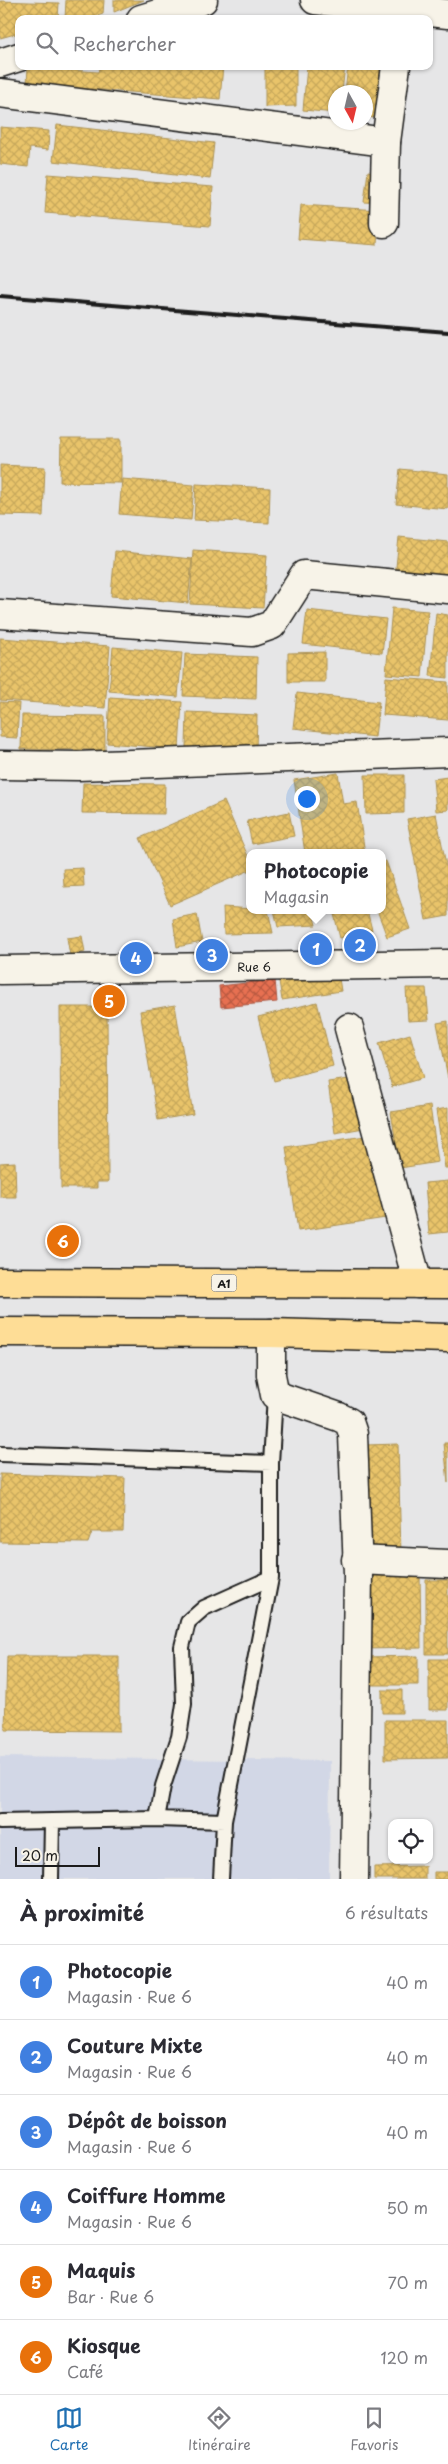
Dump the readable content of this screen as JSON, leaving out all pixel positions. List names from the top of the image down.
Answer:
{
  "streets": {
    "main road": ["A1"],
    "street": ["Rue 6"]
  },
  "scale_bar": "20 m",
  "north": "bottom",
  "page": {
    "search": "Rechercher",
    "popup": ["Photocopie", "Magasin"],
    "pins": [
      "2",
      "1",
      "3",
      "4",
      "5",
      "6"
    ],
    "scale": "20 m",
    "heading": ["À proximité", "6 résultats"],
    "list": [
      {
        "mark": "1",
        "name": "Photocopie",
        "note": "Magasin · Rue 6",
        "value": "40 m"
      },
      {
        "mark": "2",
        "name": "Couture Mixte",
        "note": "Magasin · Rue 6",
        "value": "40 m"
      },
      {
        "mark": "3",
        "name": "Dépôt de boisson",
        "note": "Magasin · Rue 6",
        "value": "40 m"
      },
      {
        "mark": "4",
        "name": "Coiffure Homme",
        "note": "Magasin · Rue 6",
        "value": "50 m"
      },
      {
        "mark": "5",
        "name": "Maquis",
        "note": "Bar · Rue 6",
        "value": "70 m"
      },
      {
        "mark": "6",
        "name": "Kiosque",
        "note": "Café",
        "value": "120 m"
      }
    ],
    "nav": ["Carte", "Itinéraire", "Favoris"]
  }
}
